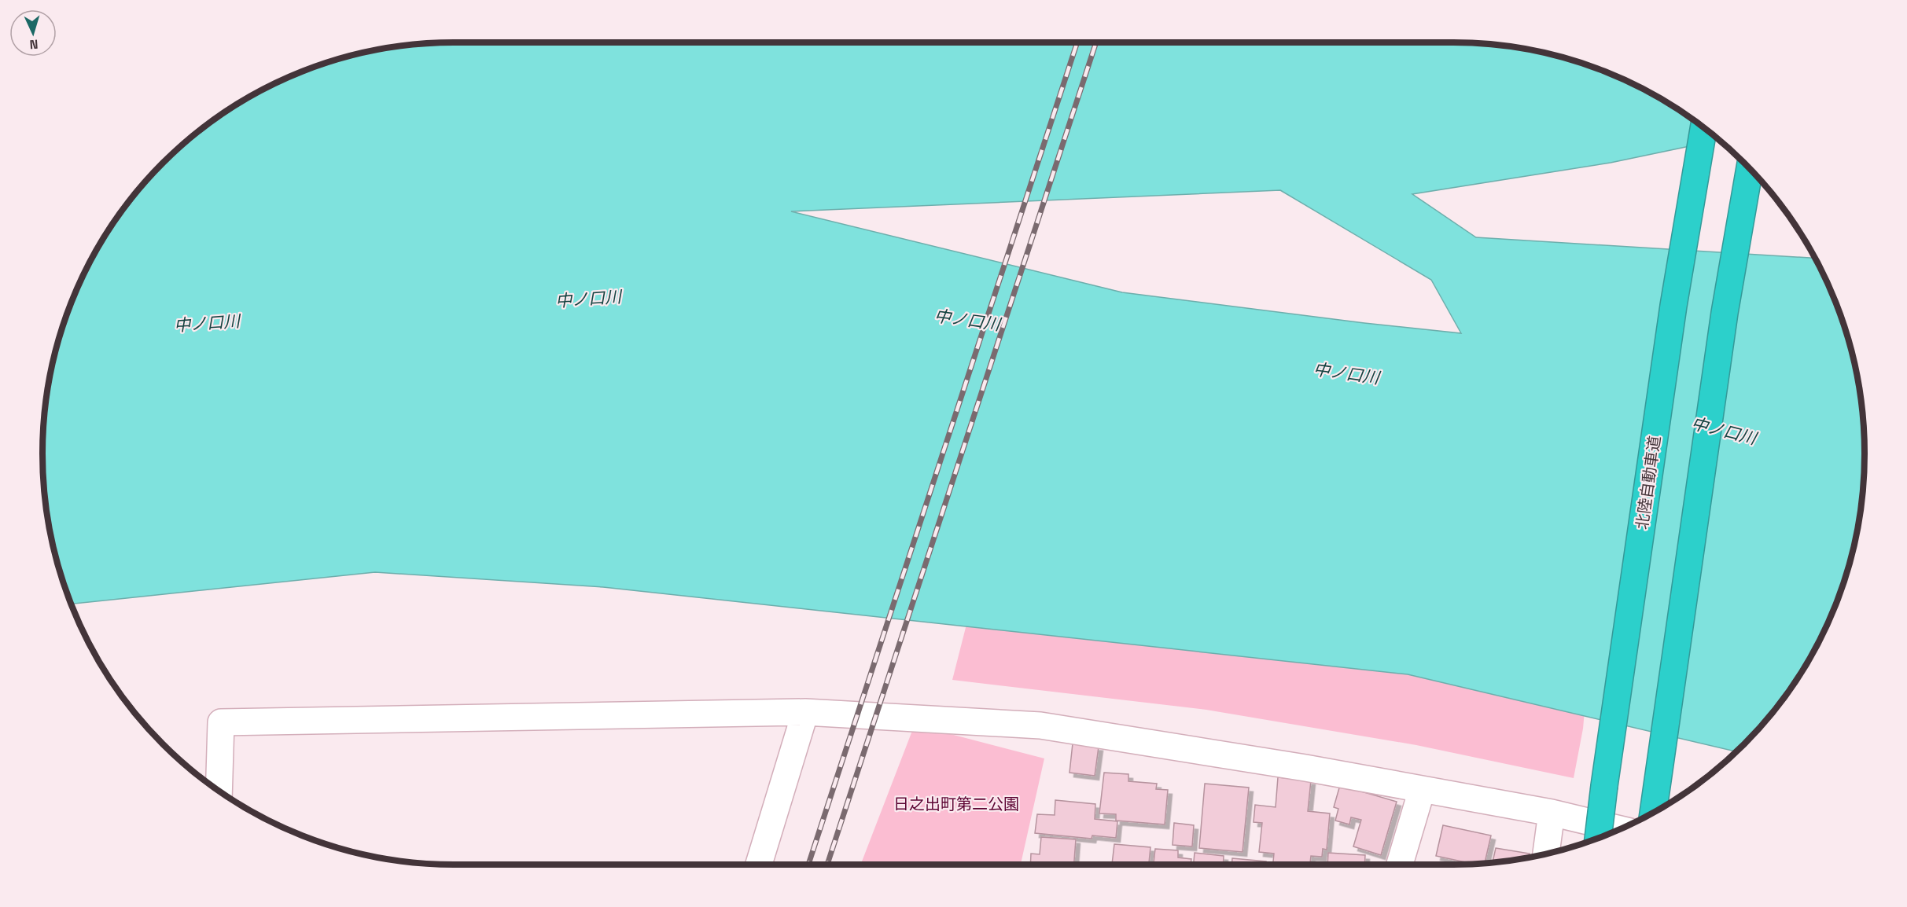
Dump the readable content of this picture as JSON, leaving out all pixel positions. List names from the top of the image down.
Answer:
{
  "streets": {
    "highway": ["北陸自動車道"]
  },
  "water": ["中ノ口川"],
  "parks": ["日之出町第二公園"],
  "north": "bottom"
}
